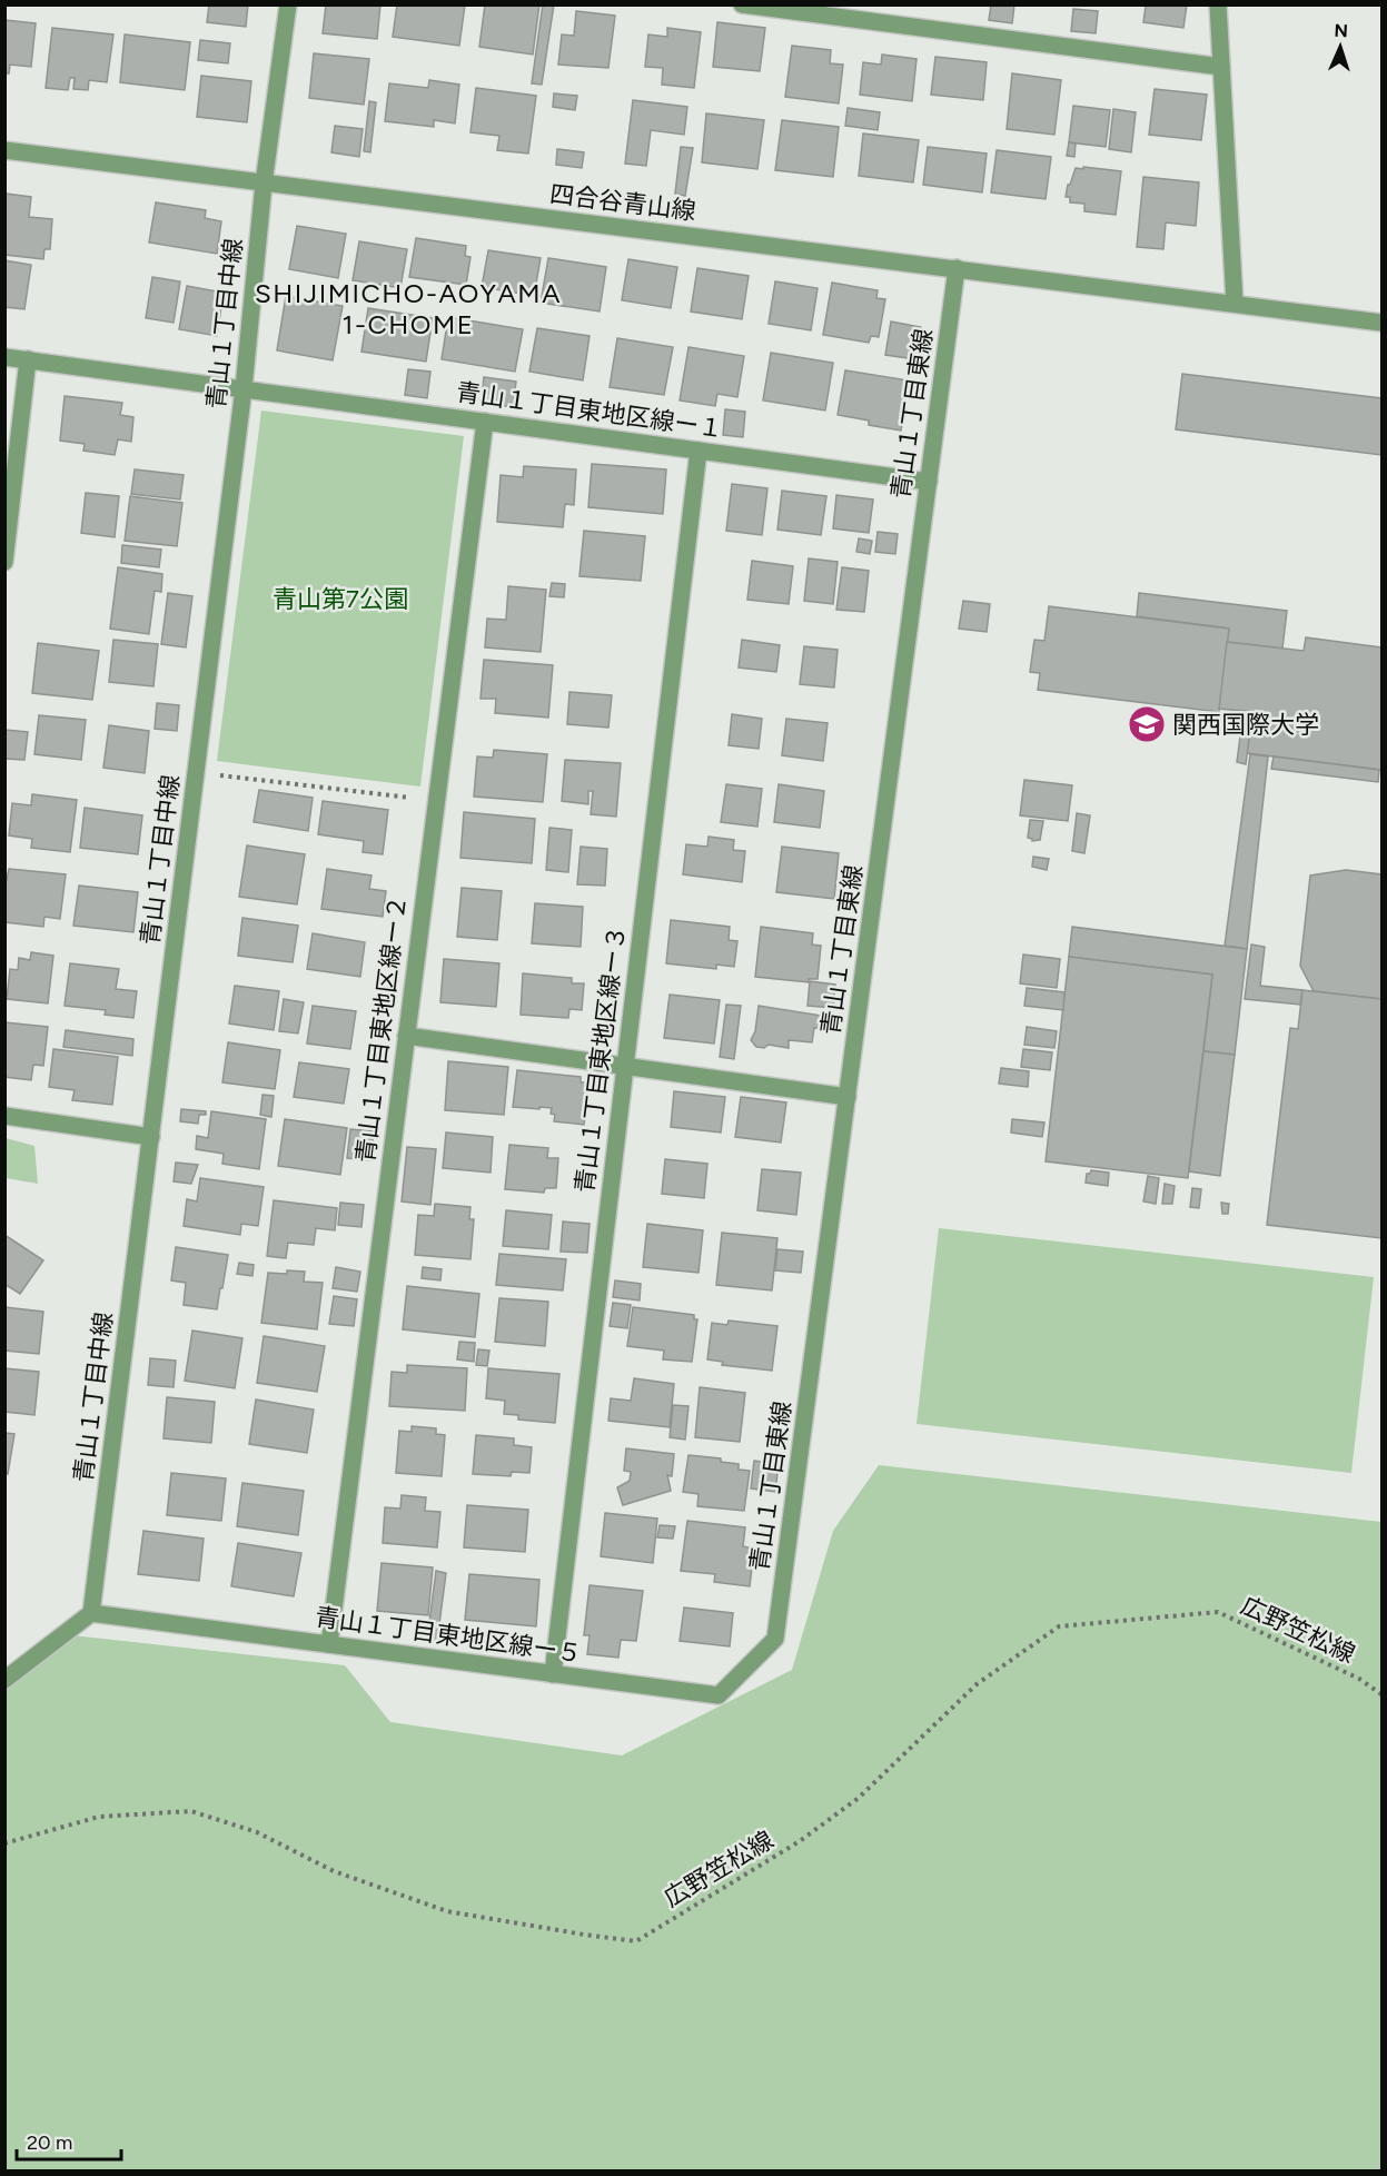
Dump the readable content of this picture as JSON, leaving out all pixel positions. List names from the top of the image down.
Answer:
{
  "streets": {
    "street": [
      "四合谷青山線",
      "青山１丁目中線",
      "青山１丁目東地区線ー１",
      "青山１丁目東線",
      "青山１丁目東地区線ー２",
      "青山１丁目東地区線ー３",
      "青山１丁目東地区線ー５"
    ],
    "path": ["広野笠松線"]
  },
  "crossings": [
    ["四合谷青山線", "青山１丁目中線"],
    ["四合谷青山線", "青山１丁目東線"],
    ["青山１丁目中線", "青山１丁目東地区線ー１"],
    ["青山１丁目中線", "青山１丁目東地区線ー５"],
    ["青山１丁目東地区線ー１", "青山１丁目東線"],
    ["青山１丁目東地区線ー１", "青山１丁目東地区線ー２"],
    ["青山１丁目東地区線ー１", "青山１丁目東地区線ー３"],
    ["青山１丁目東線", "青山１丁目東地区線ー５"],
    ["青山１丁目東地区線ー２", "青山１丁目東地区線ー５"],
    ["青山１丁目東地区線ー３", "青山１丁目東地区線ー５"]
  ],
  "districts": ["SHIJIMICHO-AOYAMA 1-CHOME"],
  "parks": ["青山第7公園"],
  "places": {
    "school or university": ["関西国際大学"]
  },
  "scale_bar": "20 m",
  "north": "top"
}
